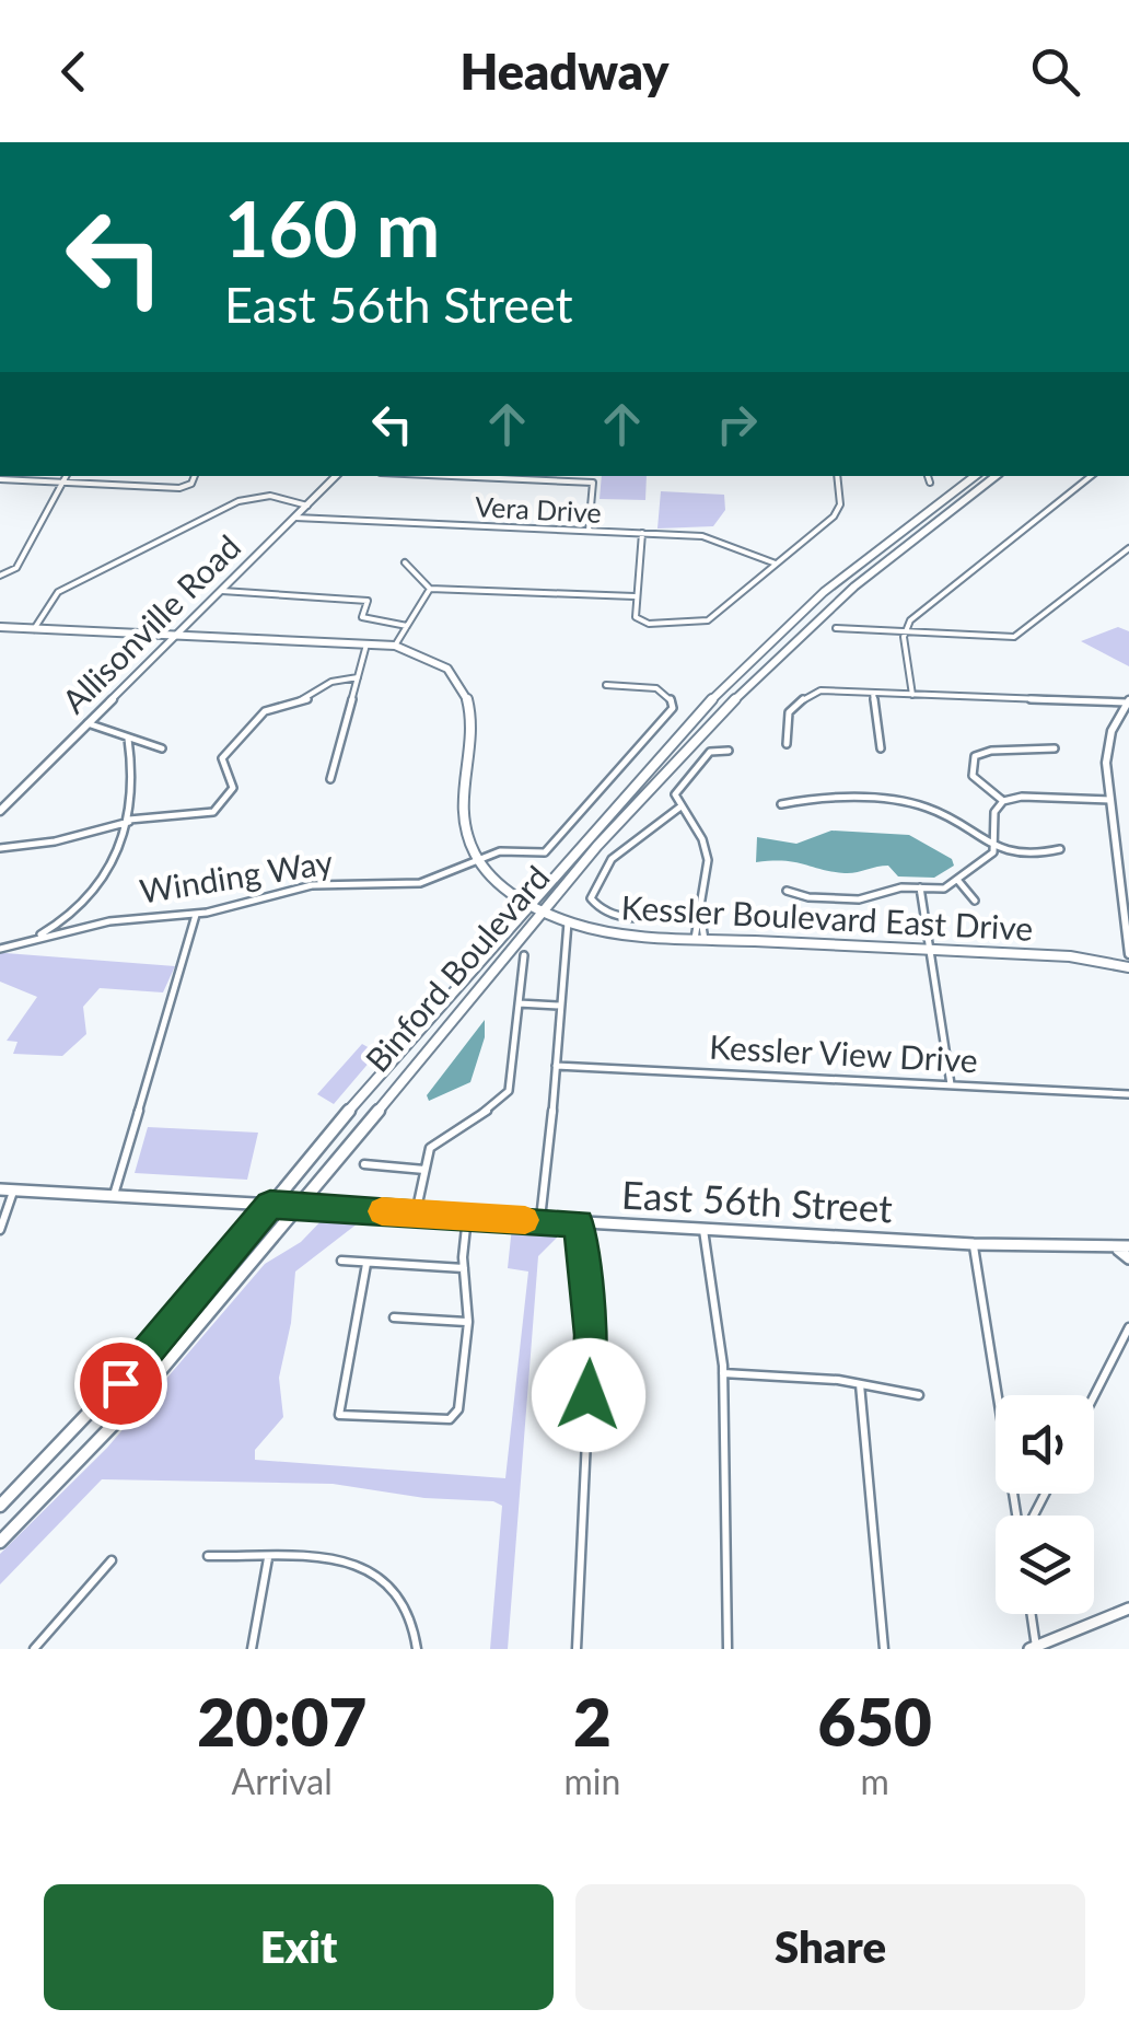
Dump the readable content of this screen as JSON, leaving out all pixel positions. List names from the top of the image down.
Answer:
{
  "streets": {
    "main road": [
      "Allisonville Road",
      "Kessler Boulevard East Drive",
      "Binford Boulevard",
      "East 56th Street"
    ],
    "street": ["Vera Drive", "Winding Way", "Kessler View Drive"]
  },
  "crossings": [
    ["Vera Drive", "Allisonville Road"],
    ["Allisonville Road", "Kessler Boulevard East Drive"],
    ["Winding Way", "Kessler Boulevard East Drive"],
    ["Kessler Boulevard East Drive", "Binford Boulevard"],
    ["Binford Boulevard", "East 56th Street"]
  ],
  "page": {
    "header": "Headway",
    "turn": ["160 m", "East 56th Street"],
    "eta": [
      "20:07",
      "Arrival",
      "2",
      "min",
      "650",
      "m"
    ],
    "buttons": ["Exit", "Share"]
  }
}
